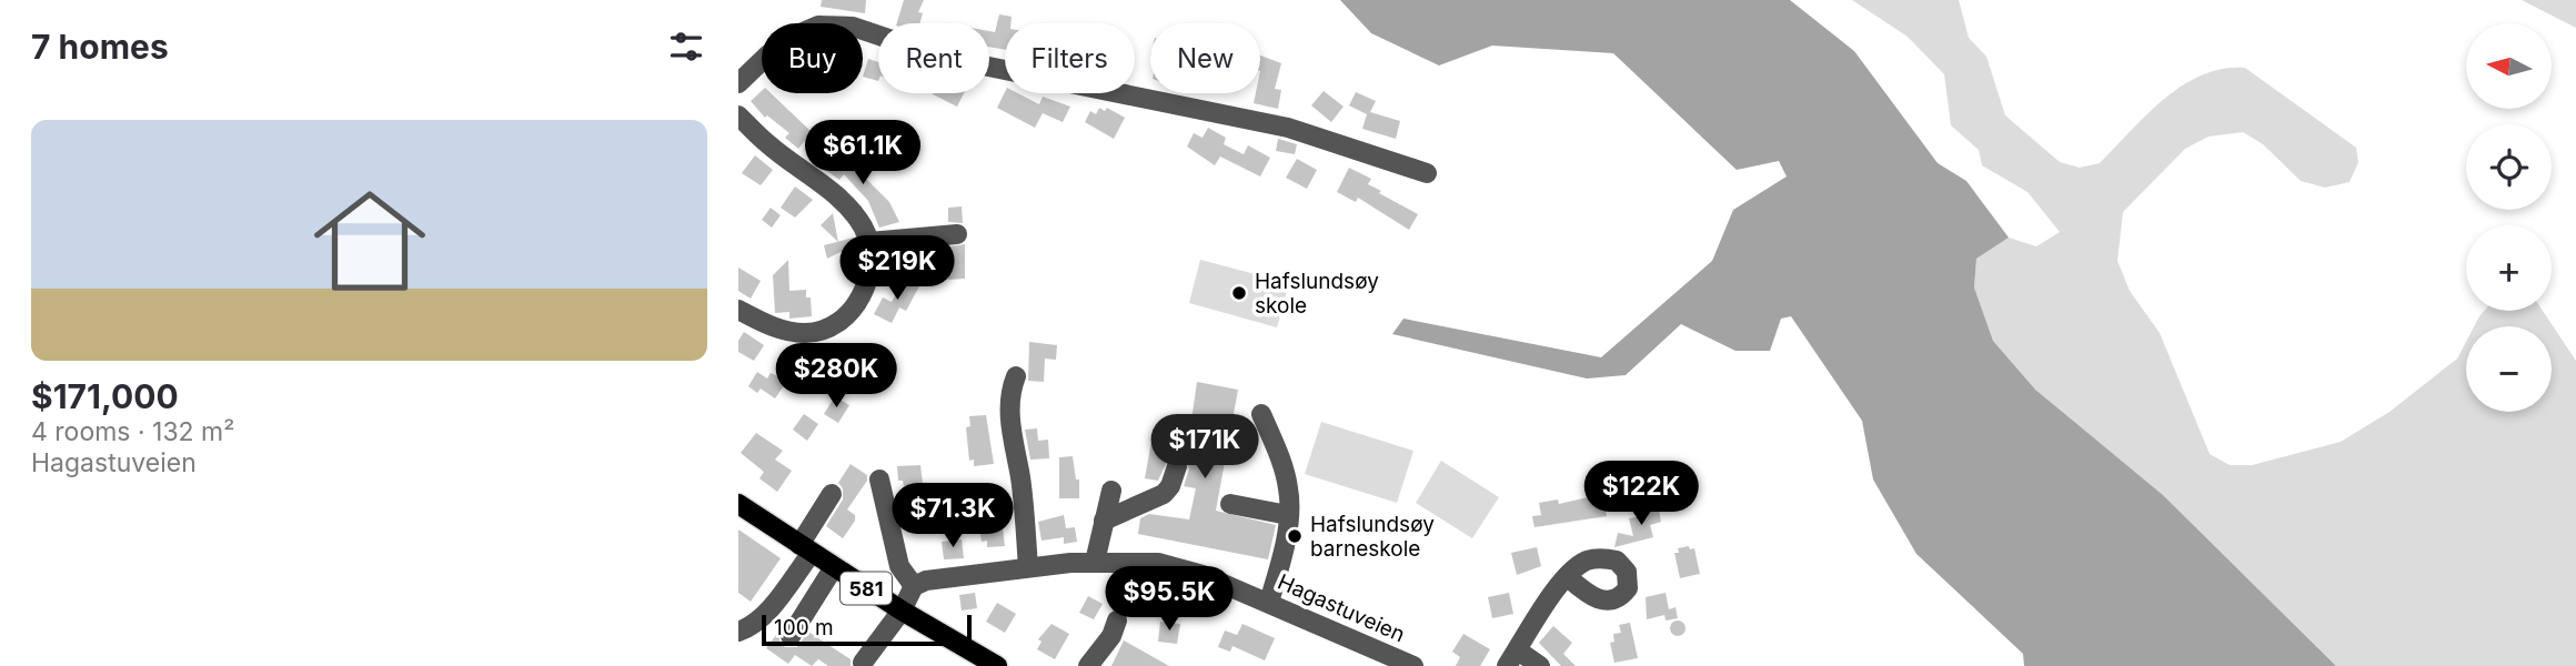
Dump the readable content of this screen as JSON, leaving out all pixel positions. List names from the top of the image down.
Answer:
{
  "streets": {
    "main road": ["581"],
    "street": ["Hagastuveien"]
  },
  "places": ["Hafslundsøy skole", "Hafslundsøy barneskole"],
  "scale_bar": "100 m",
  "north": "left",
  "page": {
    "heading": "7 homes",
    "map_buttons": ["+", "−"],
    "chip": [
      "Buy",
      "Rent",
      "Filters",
      "New"
    ],
    "list": [
      {
        "name": "$171,000",
        "note": "4 rooms · 132 m² · Hagastuveien"
      }
    ],
    "price": [
      "$61.1K",
      "$219K",
      "$280K",
      "$171K",
      "$122K",
      "$71.3K",
      "$95.5K"
    ],
    "scale": "100 m"
  }
}
